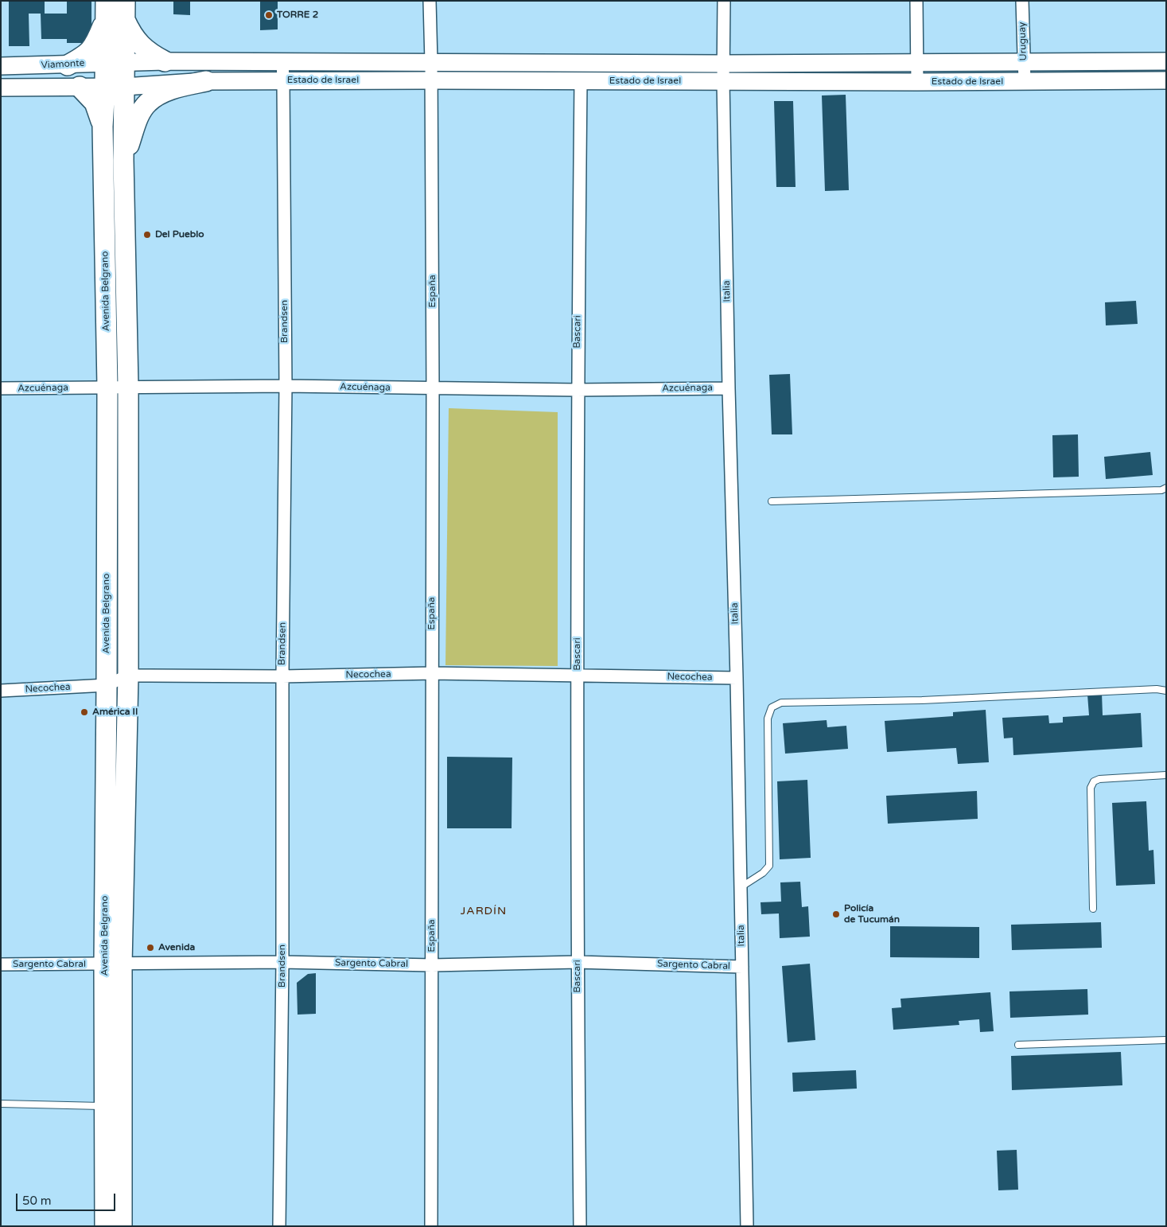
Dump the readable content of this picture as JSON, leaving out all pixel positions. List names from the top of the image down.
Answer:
{
  "streets": {
    "main road": ["Viamonte", "Estado de Israel", "Avenida Belgrano"],
    "street": [
      "Uruguay",
      "España",
      "Italia",
      "Brandsen",
      "Bascari",
      "Azcuénaga",
      "Necochea",
      "Sargento Cabral"
    ]
  },
  "crossings": [
    ["Uruguay", "Estado de Israel"],
    ["Viamonte", "Estado de Israel"],
    ["Viamonte", "Avenida Belgrano"],
    ["Estado de Israel", "Avenida Belgrano"],
    ["Estado de Israel", "España"],
    ["Estado de Israel", "Italia"],
    ["Estado de Israel", "Brandsen"],
    ["Estado de Israel", "Bascari"],
    ["Avenida Belgrano", "Azcuénaga"],
    ["Avenida Belgrano", "Necochea"],
    ["Avenida Belgrano", "Sargento Cabral"],
    ["España", "Azcuénaga"],
    ["España", "Necochea"],
    ["España", "Sargento Cabral"],
    ["Italia", "Azcuénaga"],
    ["Italia", "Necochea"],
    ["Italia", "Sargento Cabral"],
    ["Brandsen", "Azcuénaga"],
    ["Brandsen", "Necochea"],
    ["Brandsen", "Sargento Cabral"],
    ["Bascari", "Azcuénaga"],
    ["Bascari", "Necochea"],
    ["Bascari", "Sargento Cabral"]
  ],
  "districts": ["JARDÍN"],
  "places": [
    "TORRE 2",
    "Del Pueblo",
    "América II",
    "Policía de Tucumán",
    "Avenida"
  ],
  "scale_bar": "50 m"
}
